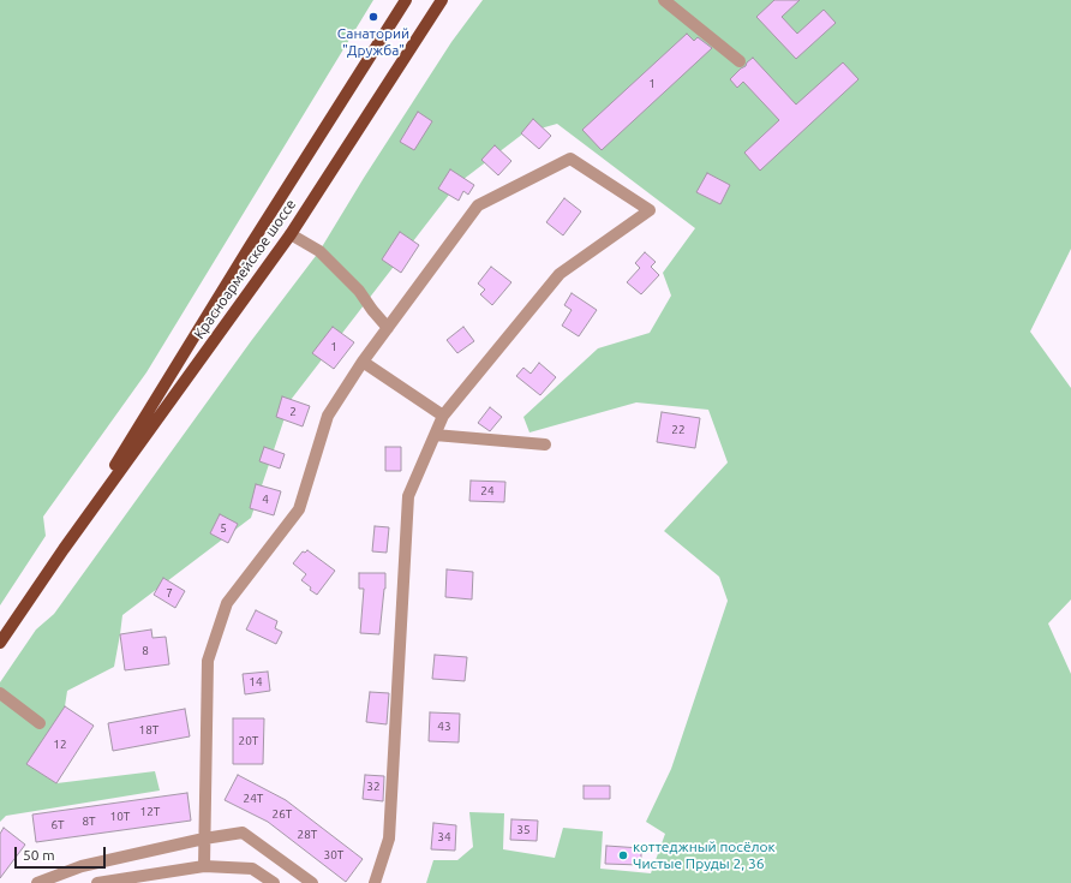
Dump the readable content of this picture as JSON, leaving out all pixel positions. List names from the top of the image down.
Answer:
{
  "streets": {
    "main road": ["Красноармейское шоссе"]
  },
  "places": ["Санаторий \"Дружба\"", "коттеджный посёлок Чистые Пруды 2, 36"],
  "house_numbers": [
    "1",
    "1",
    "2",
    "22",
    "24",
    "4",
    "5",
    "7",
    "8",
    "14",
    "43",
    "18Т",
    "20Т",
    "12",
    "32",
    "24Т",
    "12Т",
    "26Т",
    "10Т",
    "8Т",
    "6Т",
    "35",
    "28Т",
    "34",
    "30Т"
  ],
  "scale_bar": "50 m"
}
